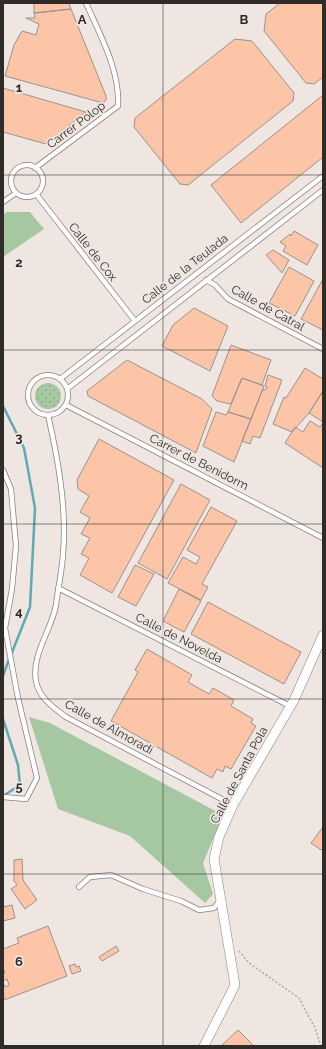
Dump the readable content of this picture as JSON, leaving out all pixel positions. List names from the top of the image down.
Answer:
{
  "streets": {
    "street": ["Calle de Santa Pola"],
    "lane": [
      "Carrer Polop",
      "Calle de Cox",
      "Calle de la Teulada",
      "Calle de Catral",
      "Carrer de Benidorm",
      "Calle de Novelda",
      "Calle de Almoradí"
    ]
  },
  "crossings": [
    ["Carrer Polop", "Calle de Cox"],
    ["Calle de Cox", "Calle de la Teulada"],
    ["Calle de la Teulada", "Calle de Catral"],
    ["Calle de la Teulada", "Carrer de Benidorm"],
    ["Calle de la Teulada", "Calle de Almoradí"],
    ["Carrer de Benidorm", "Calle de Almoradí"],
    ["Calle de Novelda", "Calle de Almoradí"],
    ["Calle de Novelda", "Calle de Santa Pola"],
    ["Calle de Almoradí", "Calle de Santa Pola"]
  ],
  "grid": {
    "columns": ["A", "B"],
    "rows": [
      "1",
      "2",
      "3",
      "4",
      "5",
      "6"
    ]
  }
}
